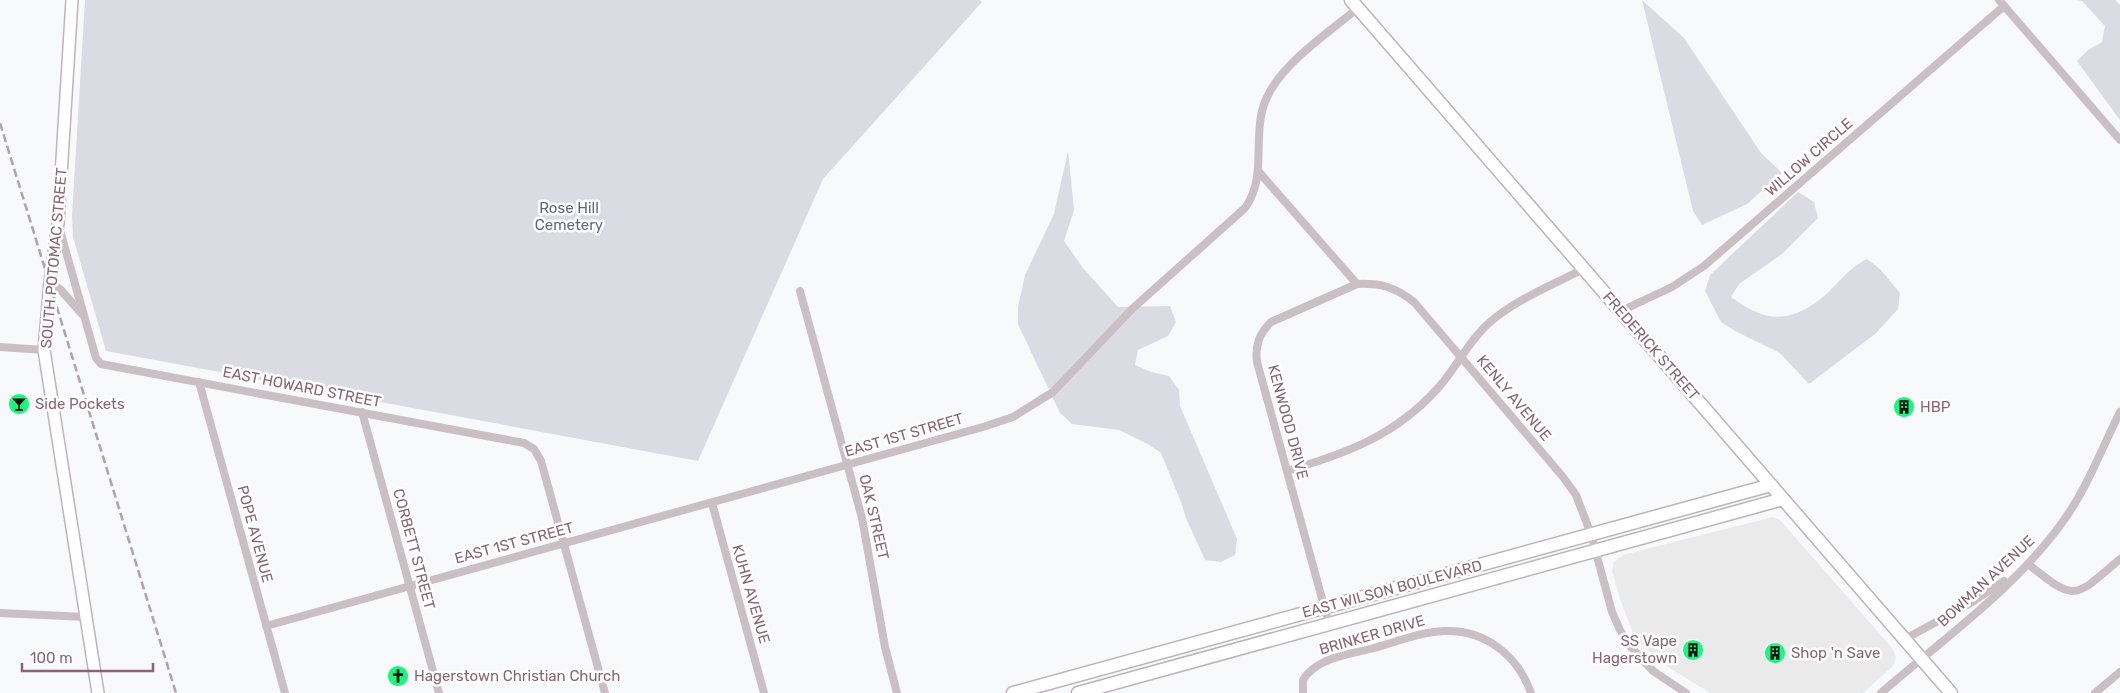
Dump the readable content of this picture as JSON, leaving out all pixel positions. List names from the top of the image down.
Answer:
{
  "streets": {
    "main road": ["SOUTH POTOMAC STREET", "FREDERICK STREET", "EAST WILSON BOULEVARD"],
    "street": [
      "WILLOW CIRCLE",
      "EAST HOWARD STREET",
      "KENLY AVENUE",
      "KENWOOD DRIVE",
      "EAST 1ST STREET",
      "OAK STREET",
      "POPE AVENUE",
      "CORBETT STREET",
      "BOWMAN AVENUE",
      "KUHN AVENUE",
      "BRINKER DRIVE"
    ]
  },
  "crossings": [
    ["WILLOW CIRCLE", "FREDERICK STREET"],
    ["SOUTH POTOMAC STREET", "EAST HOWARD STREET"],
    ["FREDERICK STREET", "EAST 1ST STREET"],
    ["FREDERICK STREET", "BOWMAN AVENUE"],
    ["FREDERICK STREET", "EAST WILSON BOULEVARD"],
    ["EAST HOWARD STREET", "EAST 1ST STREET"],
    ["EAST HOWARD STREET", "POPE AVENUE"],
    ["EAST HOWARD STREET", "CORBETT STREET"],
    ["KENLY AVENUE", "KENWOOD DRIVE"],
    ["KENLY AVENUE", "EAST WILSON BOULEVARD"],
    ["KENWOOD DRIVE", "EAST WILSON BOULEVARD"],
    ["EAST 1ST STREET", "OAK STREET"],
    ["EAST 1ST STREET", "POPE AVENUE"],
    ["EAST 1ST STREET", "CORBETT STREET"],
    ["EAST 1ST STREET", "KUHN AVENUE"]
  ],
  "parks": ["Rose Hill Cemetery"],
  "places": {
    "bar": ["Side Pockets"],
    "building": ["HBP", "SS Vape Hagerstown", "Shop 'n Save"],
    "church": ["Hagerstown Christian Church"]
  },
  "scale_bar": "100 m"
}
